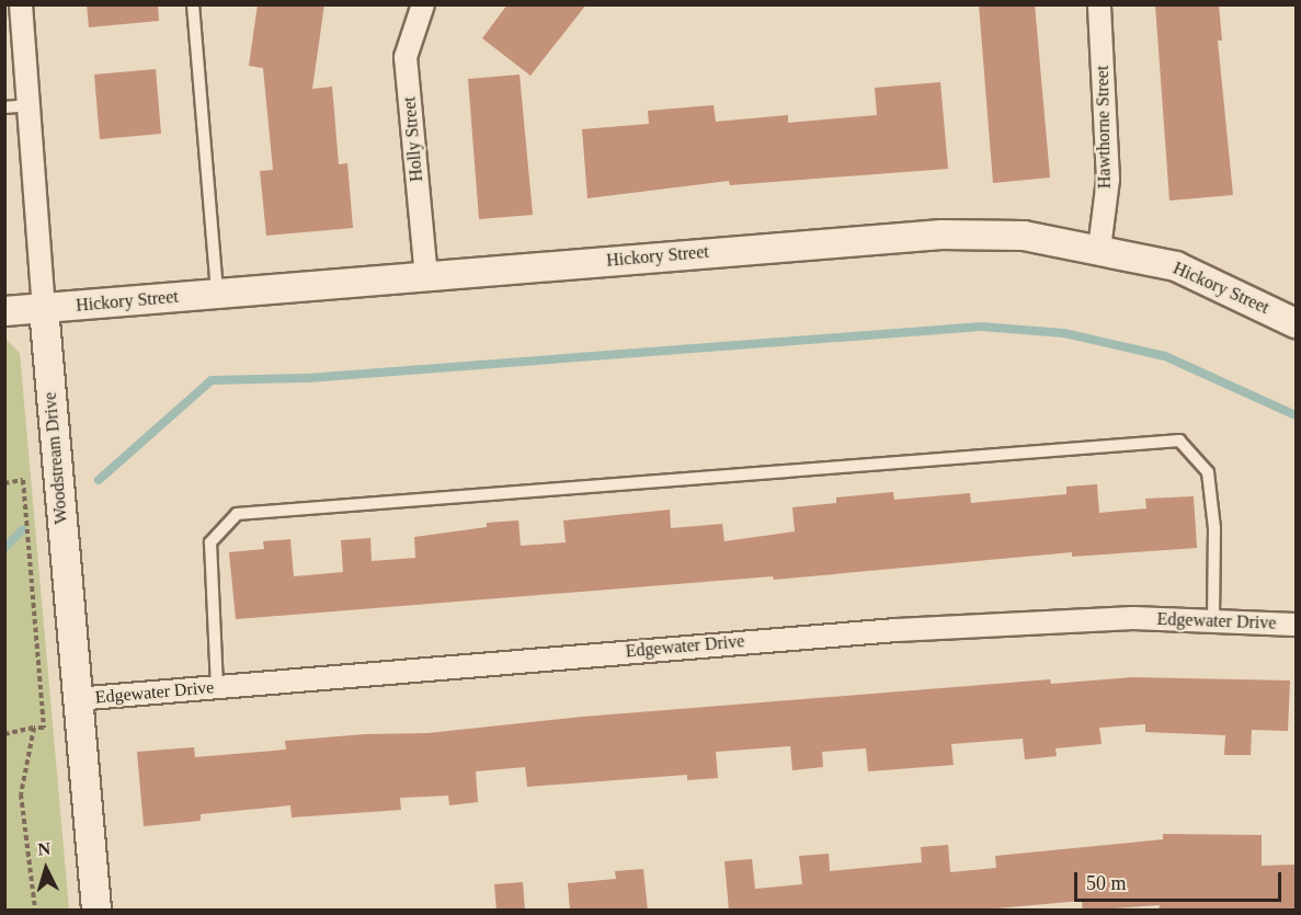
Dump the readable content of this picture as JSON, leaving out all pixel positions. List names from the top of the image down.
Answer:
{
  "streets": {
    "street": [
      "Hawthorne Street",
      "Holly Street",
      "Hickory Street",
      "Woodstream Drive",
      "Edgewater Drive"
    ]
  },
  "crossings": [
    ["Hawthorne Street", "Hickory Street"],
    ["Holly Street", "Hickory Street"],
    ["Hickory Street", "Woodstream Drive"],
    ["Woodstream Drive", "Edgewater Drive"]
  ],
  "scale_bar": "50 m",
  "north": "top"
}
